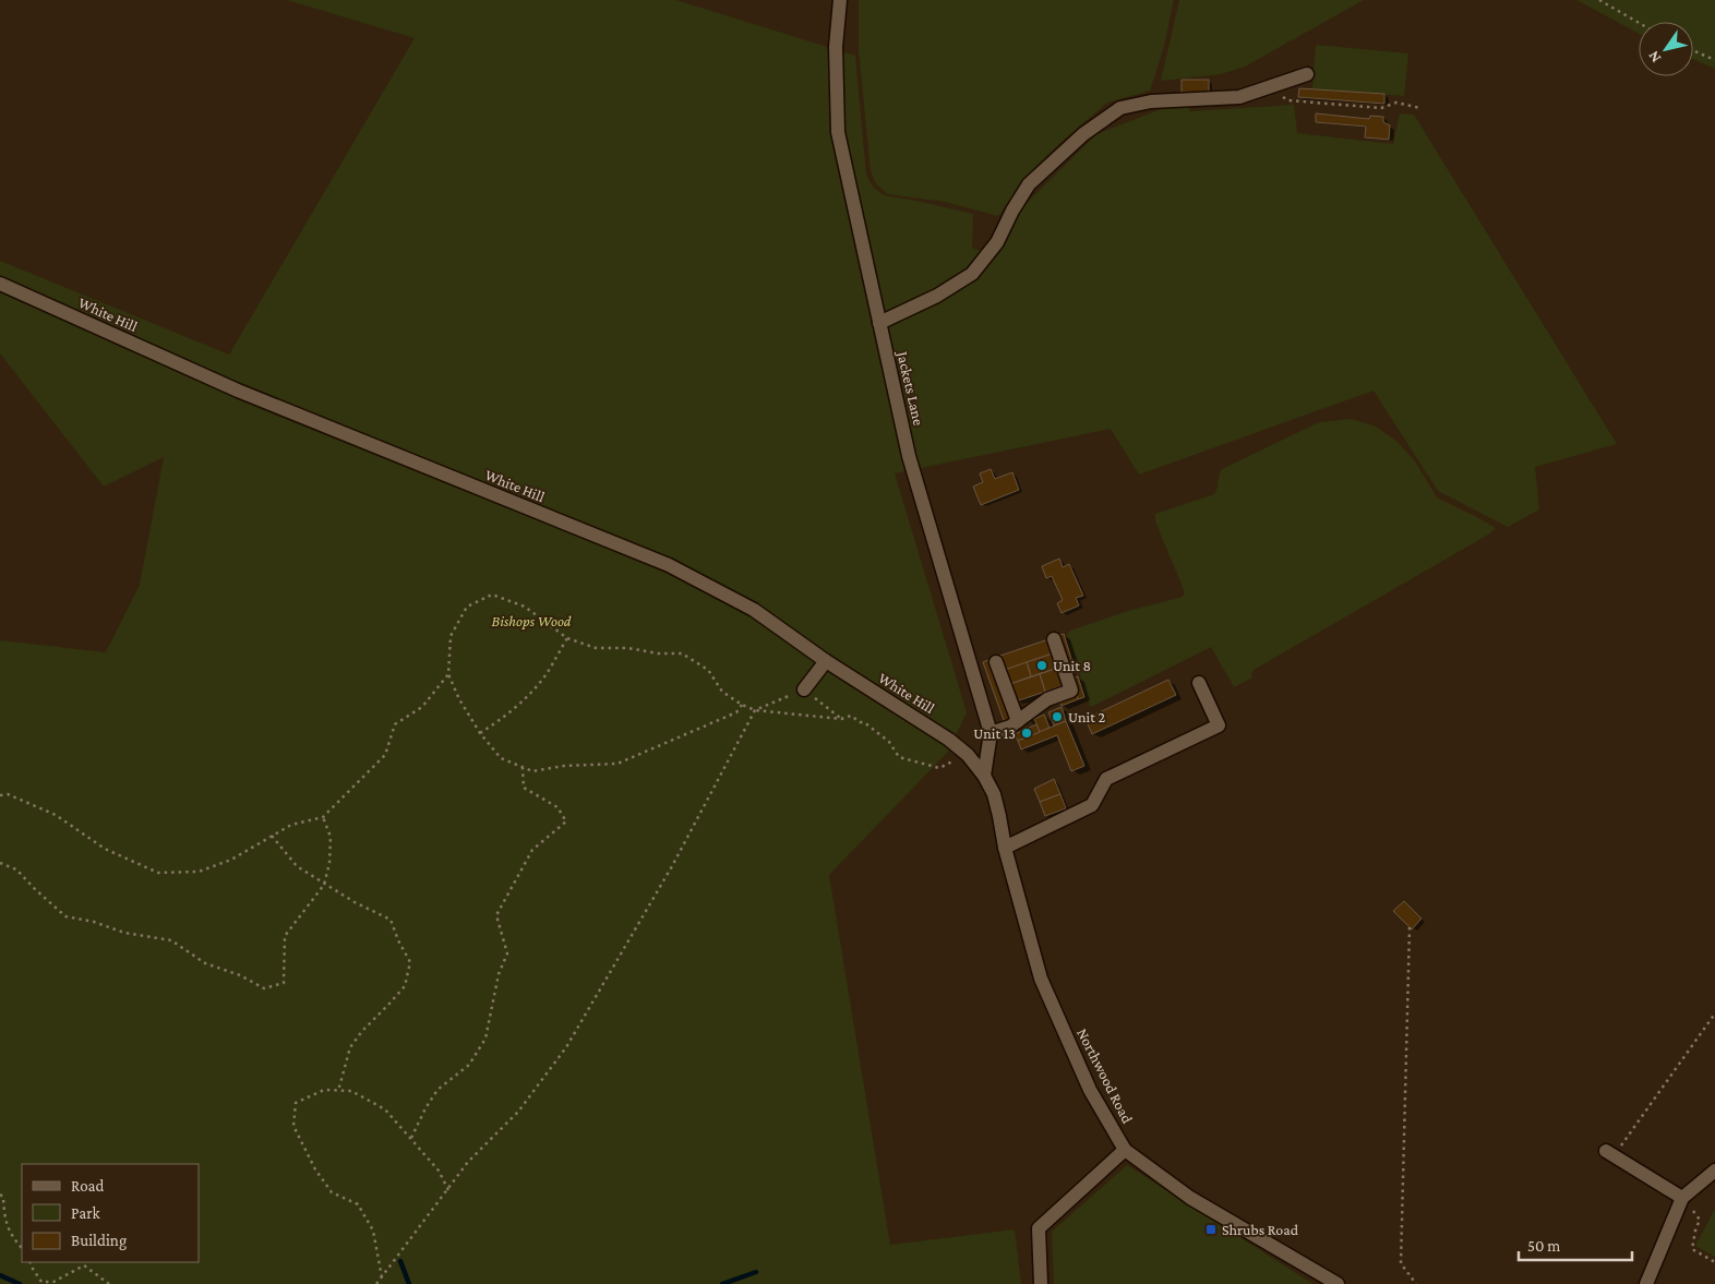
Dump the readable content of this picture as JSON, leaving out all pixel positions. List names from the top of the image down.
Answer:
{
  "streets": {
    "street": ["White Hill", "Jackets Lane", "Northwood Road"]
  },
  "crossings": [
    ["White Hill", "Jackets Lane"],
    ["White Hill", "Northwood Road"],
    ["Jackets Lane", "Northwood Road"]
  ],
  "parks": ["Bishops Wood"],
  "places": {
    "other": ["Unit 8", "Unit 2", "Unit 13"],
    "transit": ["Shrubs Road"]
  },
  "legend": ["Road", "Park", "Building"],
  "scale_bar": "50 m",
  "north": "bottom left"
}
